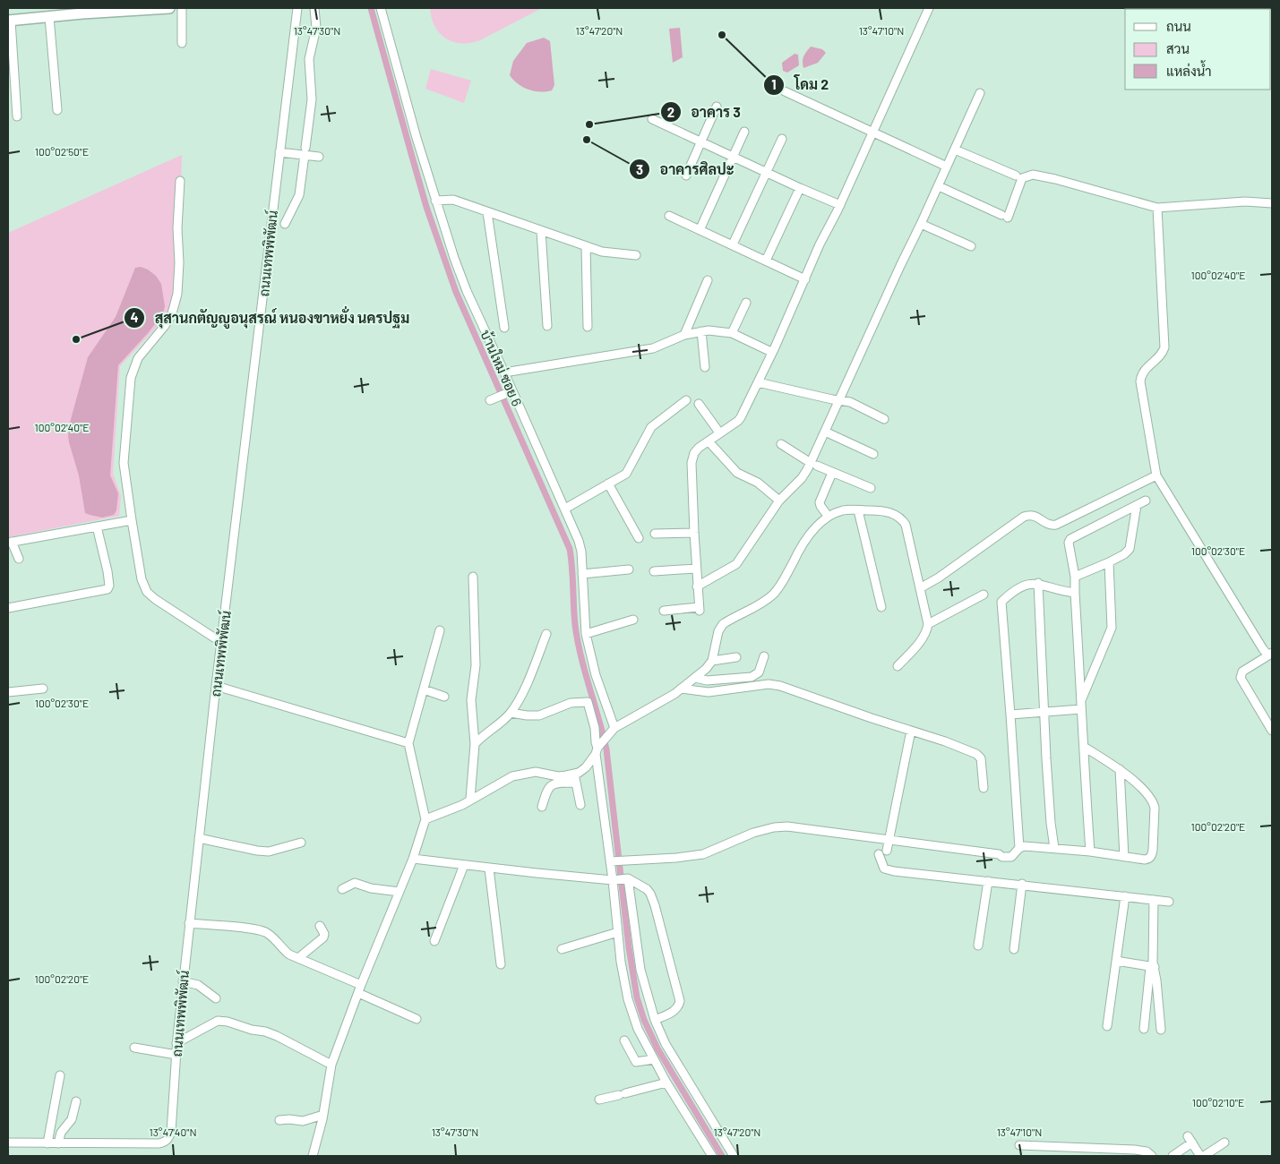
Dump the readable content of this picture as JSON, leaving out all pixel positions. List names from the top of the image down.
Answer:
{
  "streets": {
    "street": ["ถนนเทพพิพัฒน์", "บ้านใหม่ ซอย 6"]
  },
  "places": [
    "โดม 2",
    "อาคาร 3",
    "อาคารศิลปะ",
    "สุสานกตัญญูอนุสรณ์ หนองขาหยั่ง นครปฐม"
  ],
  "legend": ["ถนน", "สวน", "แหล่งน้ำ"],
  "coordinates": [
    "13°47'30\"N",
    "13°47'20\"N",
    "13°47'10\"N",
    "100°02'50\"E",
    "100°02'40\"E",
    "100°02'30\"E",
    "100°02'20\"E",
    "100°02'10\"E",
    "13°47'40\"N"
  ]
}
